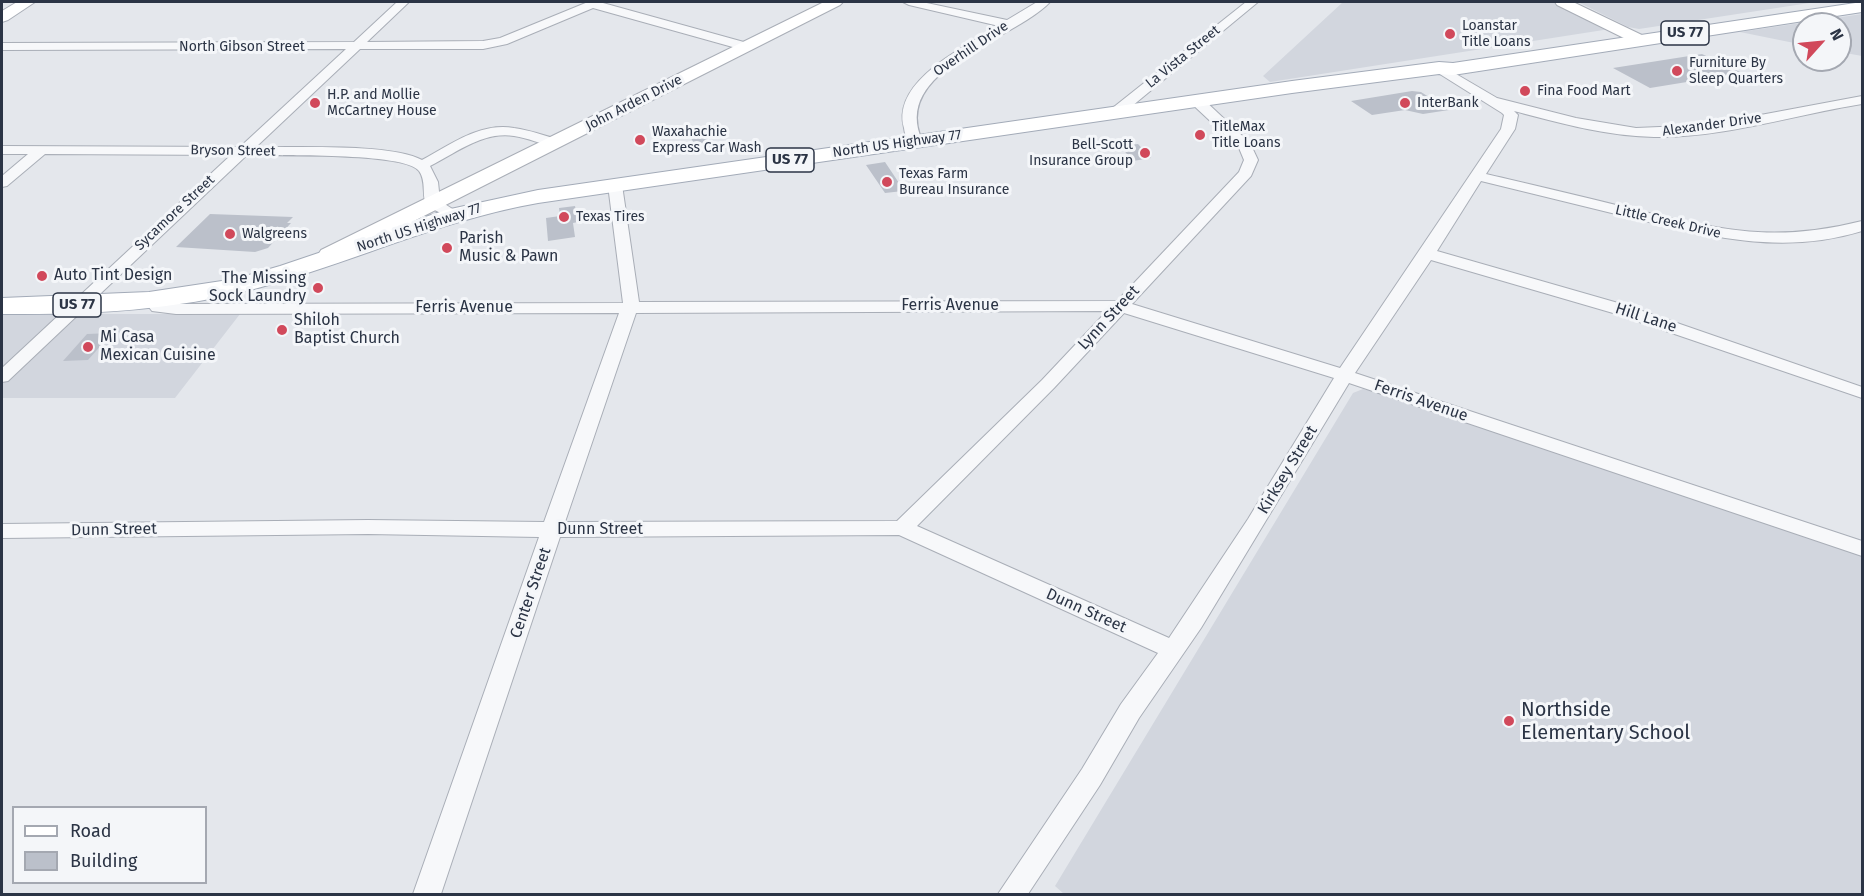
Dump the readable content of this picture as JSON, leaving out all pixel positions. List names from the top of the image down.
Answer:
{
  "streets": {
    "main road": ["US 77", "North US Highway 77", "Ferris Avenue"],
    "street": [
      "North Gibson Street",
      "Overhill Drive",
      "La Vista Street",
      "John Arden Drive",
      "Alexander Drive",
      "Bryson Street",
      "Sycamore Street",
      "Little Creek Drive",
      "Lynn Street",
      "Hill Lane",
      "Kirksey Street",
      "Dunn Street",
      "Center Street"
    ]
  },
  "crossings": [
    ["North Gibson Street", "Sycamore Street"],
    ["Overhill Drive", "North US Highway 77"],
    ["La Vista Street", "North US Highway 77"],
    ["Alexander Drive", "Kirksey Street"],
    ["North US Highway 77", "Ferris Avenue"],
    ["North US Highway 77", "Lynn Street"],
    ["North US Highway 77", "Kirksey Street"],
    ["North US Highway 77", "Center Street"],
    ["Bryson Street", "Sycamore Street"],
    ["Sycamore Street", "Ferris Avenue"],
    ["Little Creek Drive", "Kirksey Street"],
    ["Ferris Avenue", "Lynn Street"],
    ["Ferris Avenue", "Kirksey Street"],
    ["Ferris Avenue", "Center Street"],
    ["Lynn Street", "Dunn Street"],
    ["Hill Lane", "Kirksey Street"],
    ["Kirksey Street", "Dunn Street"],
    ["Dunn Street", "Center Street"]
  ],
  "places": [
    "Loanstar Title Loans",
    "Furniture By Sleep Quarters",
    "Fina Food Mart",
    "H.P. and Mollie McCartney House",
    "InterBank",
    "TitleMax Title Loans",
    "Waxahachie Express Car Wash",
    "Bell-Scott Insurance Group",
    "Texas Farm Bureau Insurance",
    "Texas Tires",
    "Walgreens",
    "Parish Music & Pawn",
    "Auto Tint Design",
    "The Missing Sock Laundry",
    "Shiloh Baptist Church",
    "Mi Casa Mexican Cuisine",
    "Northside Elementary School"
  ],
  "legend": ["Road", "Building"],
  "north": "top right"
}
